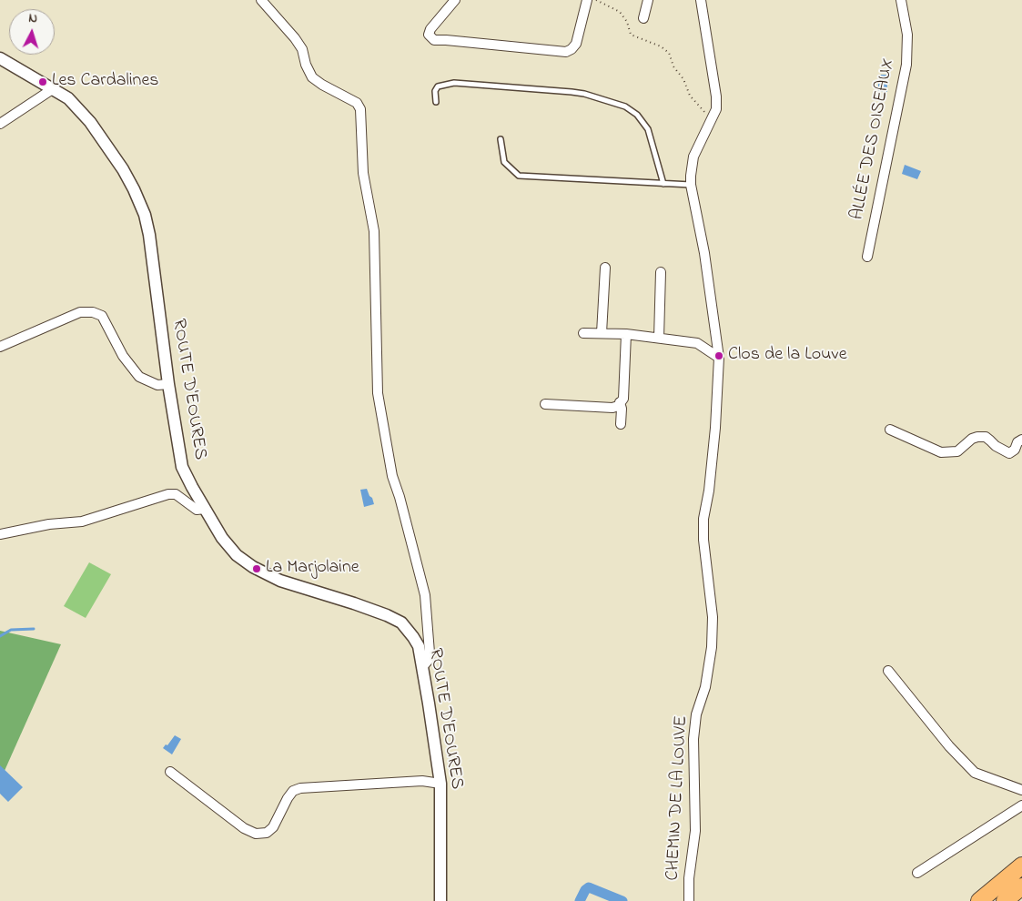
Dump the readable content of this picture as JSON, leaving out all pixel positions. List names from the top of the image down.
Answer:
{
  "streets": {
    "street": ["ALLÉE DES OISEAUX", "ROUTE D'EOURES", "CHEMIN DE LA LOUVE"]
  },
  "places": ["Les Cardalines", "Clos de la Louve", "La Marjolaine"],
  "north": "top"
}
